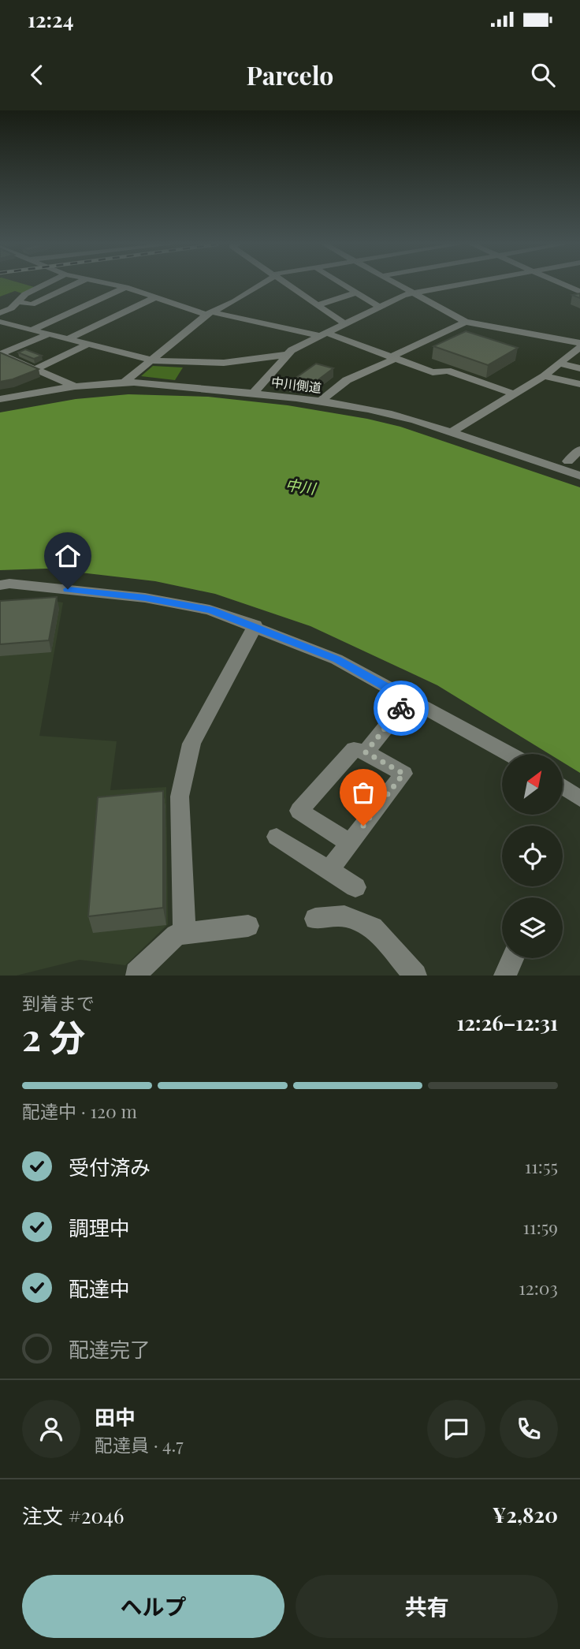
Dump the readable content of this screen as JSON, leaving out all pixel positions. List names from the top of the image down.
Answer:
{
  "streets": {
    "street": ["中川側道"]
  },
  "water": ["中川"],
  "north": "top right",
  "page": {
    "status": "12:24",
    "header": "Parcelo",
    "heading": ["2 分", "到着まで", "12:26–12:31"],
    "panel": [
      "田中",
      "配達員 · 4.7",
      "注文 #2046",
      "¥2,820"
    ],
    "bar": "配達中 · 120 m",
    "list": [
      ["受付済み", "11:55"],
      ["調理中", "11:59"],
      ["配達中", "12:03"],
      "配達完了"
    ],
    "buttons": ["ヘルプ", "共有"]
  }
}
